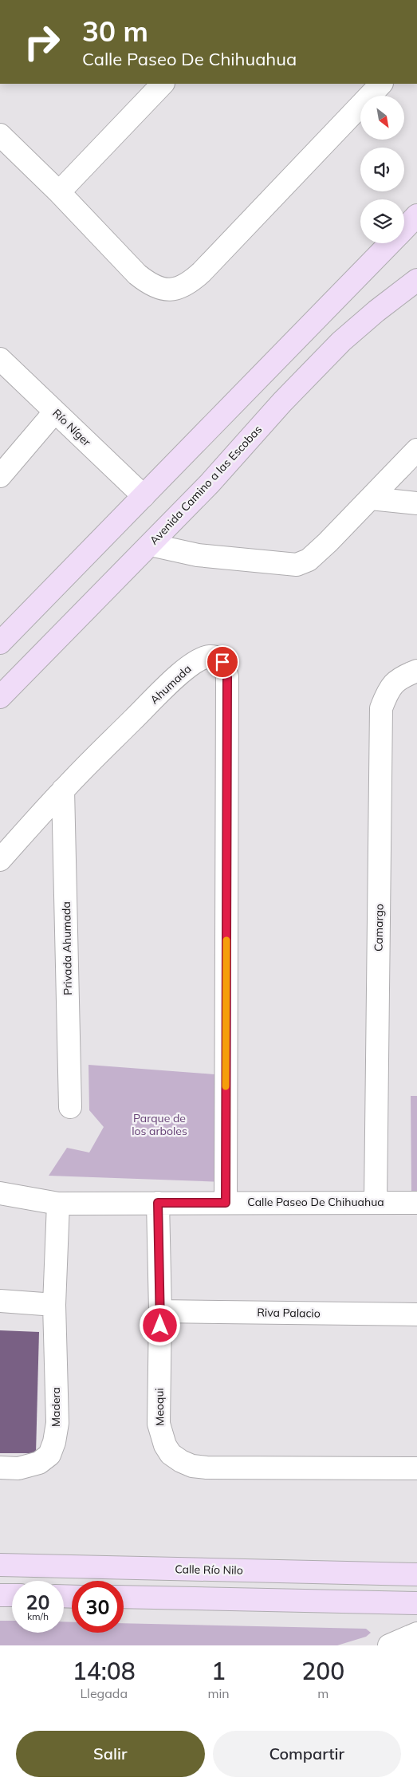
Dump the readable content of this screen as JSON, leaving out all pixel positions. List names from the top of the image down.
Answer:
{
  "streets": {
    "street": [
      "Río Níger",
      "Avenida Camino a las Escobas",
      "Ahumada",
      "Camargo",
      "Privada Ahumada",
      "Calle Paseo De Chihuahua",
      "Riva Palacio",
      "Madera",
      "Meoqui",
      "Calle Río Nilo"
    ]
  },
  "crossings": [
    ["Ahumada", "Privada Ahumada"],
    ["Ahumada", "Calle Paseo De Chihuahua"],
    ["Camargo", "Calle Paseo De Chihuahua"],
    ["Calle Paseo De Chihuahua", "Madera"],
    ["Calle Paseo De Chihuahua", "Meoqui"],
    ["Riva Palacio", "Meoqui"]
  ],
  "parks": ["Parque de los arboles"],
  "north": "bottom right",
  "page": {
    "turn": ["30 m", "Calle Paseo De Chihuahua"],
    "speed": "20 km/h",
    "limit": "30",
    "eta": [
      "14:08",
      "Llegada",
      "1",
      "min",
      "200",
      "m"
    ],
    "buttons": ["Salir", "Compartir"]
  }
}
